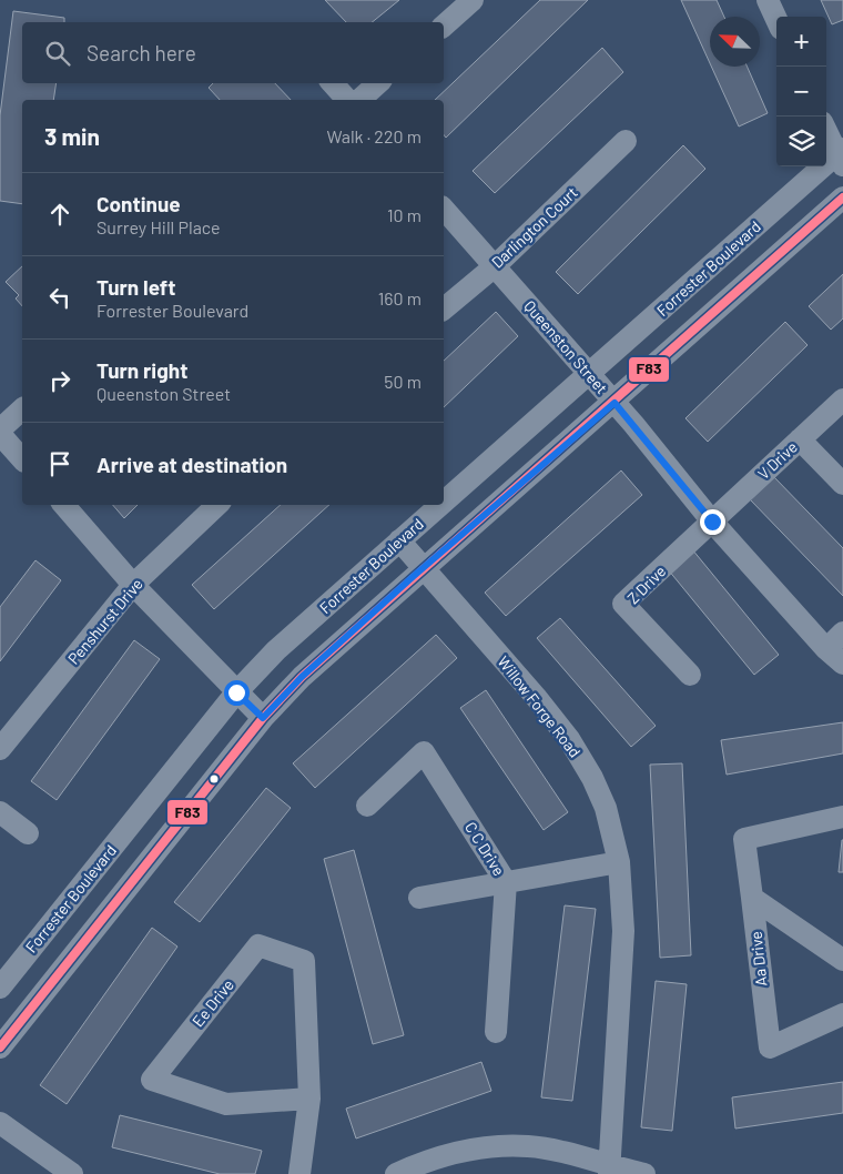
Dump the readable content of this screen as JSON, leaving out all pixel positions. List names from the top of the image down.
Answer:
{
  "streets": {
    "street": [
      "Darlington Court",
      "Forrester Boulevard",
      "Queenston Street",
      "V Drive",
      "Z Drive",
      "Penshurst Drive",
      "Willow Forge Road",
      "C C Drive",
      "Aa Drive",
      "Ee Drive"
    ]
  },
  "crossings": [
    ["Darlington Court", "Queenston Street"],
    ["Forrester Boulevard", "Queenston Street"],
    ["Forrester Boulevard", "Willow Forge Road"],
    ["Queenston Street", "V Drive"],
    ["Queenston Street", "Z Drive"],
    ["V Drive", "Z Drive"]
  ],
  "lines": ["transit line F83"],
  "north": "top left",
  "page": {
    "map_buttons": ["+", "−"],
    "search": "Search here",
    "heading": ["3 min", "Walk · 220 m"],
    "list": [
      ["Continue", "Surrey Hill Place", "10 m"],
      ["Turn left", "Forrester Boulevard", "160 m"],
      ["Turn right", "Queenston Street", "50 m"],
      "Arrive at destination"
    ]
  }
}
